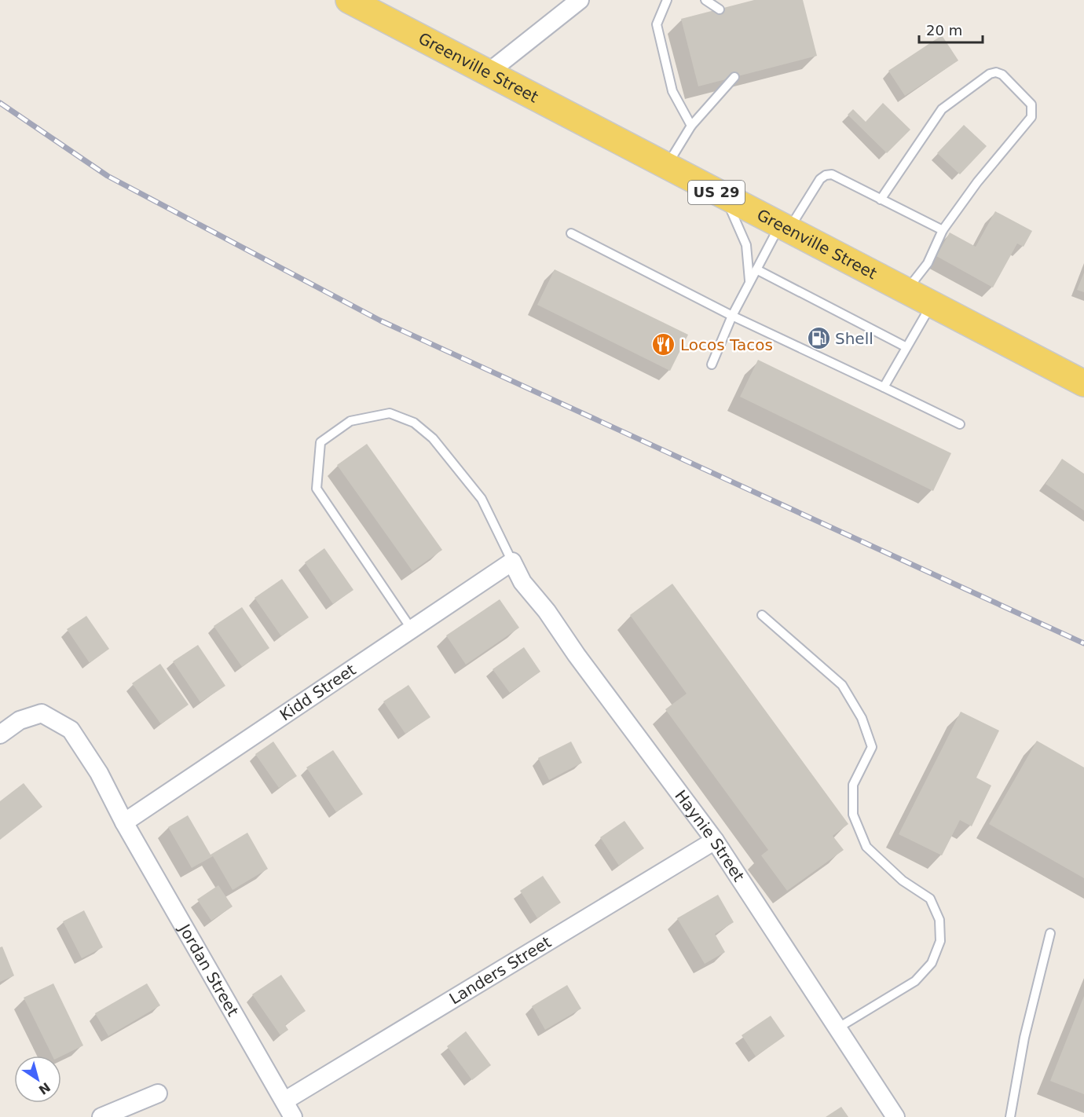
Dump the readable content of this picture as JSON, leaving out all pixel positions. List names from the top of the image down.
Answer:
{
  "streets": {
    "main road": ["Greenville Street", "US 29"],
    "street": [
      "Kidd Street",
      "Haynie Street",
      "Jordan Street",
      "Landers Street"
    ]
  },
  "crossings": [
    ["Kidd Street", "Haynie Street"],
    ["Kidd Street", "Jordan Street"],
    ["Haynie Street", "Landers Street"],
    ["Jordan Street", "Landers Street"]
  ],
  "places": {
    "fuel station": ["Shell"],
    "restaurant": ["Locos Tacos"]
  },
  "scale_bar": "20 m",
  "north": "bottom right"
}
